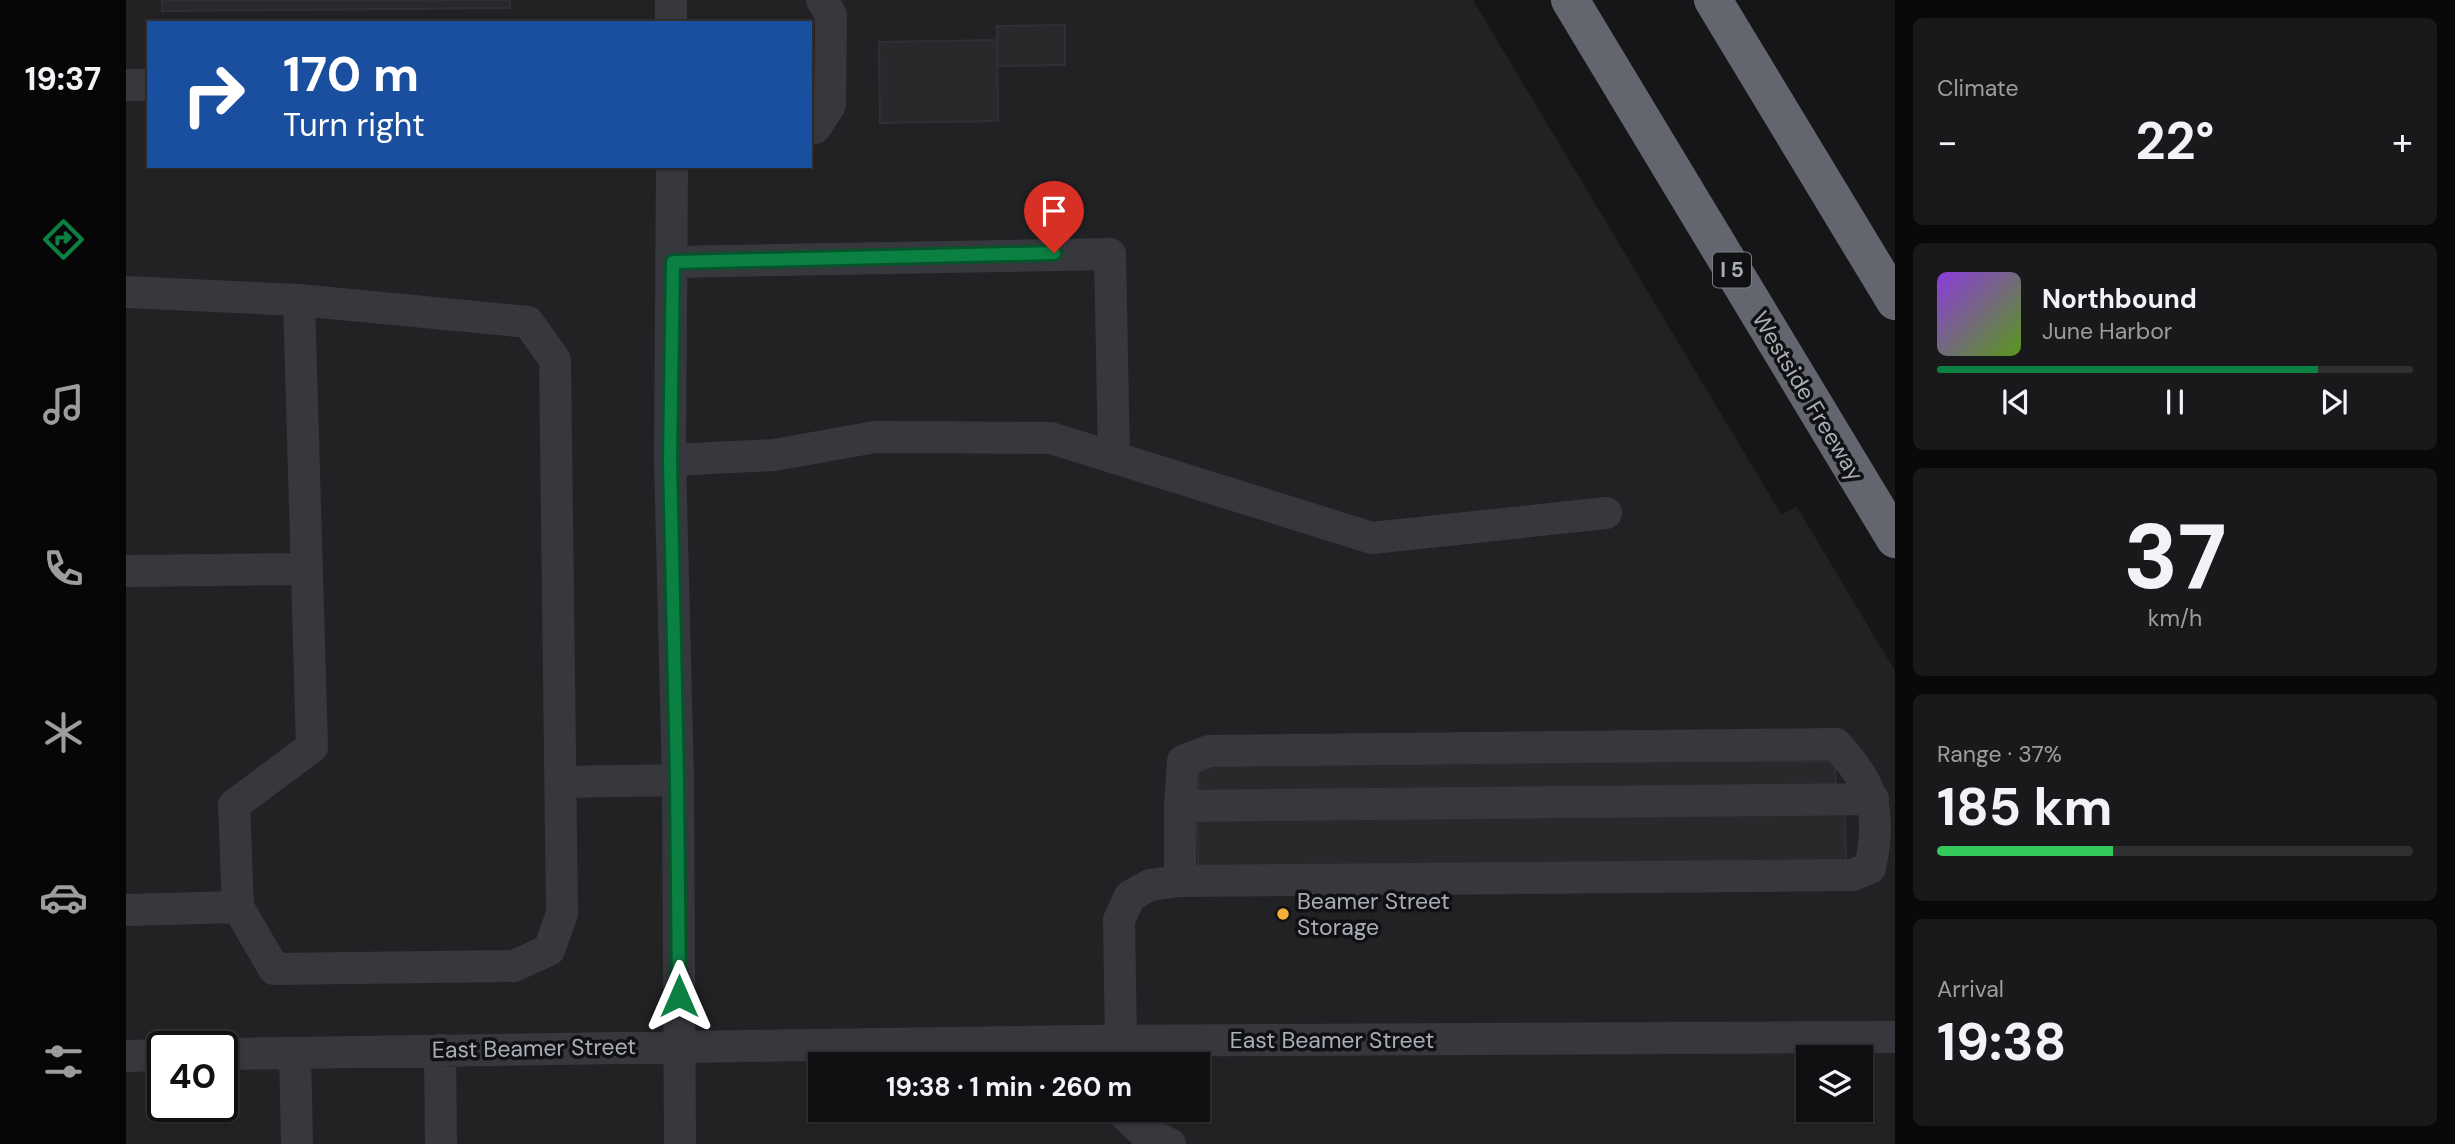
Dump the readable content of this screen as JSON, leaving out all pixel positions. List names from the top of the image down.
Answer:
{
  "streets": {
    "highway": ["I 5", "Westside Freeway"],
    "street": ["East Beamer Street"]
  },
  "places": ["Beamer Street Storage"],
  "page": {
    "tabs": "19:37",
    "tile": [
      "Climate",
      ["37", "km/h"],
      ["Range · 37%", "185 km"],
      ["Arrival", "19:38"]
    ],
    "turn": ["170 m", "Turn right"],
    "heat": ["−", "22°", "+"],
    "song": ["Northbound", "June Harbor"],
    "limit": "40",
    "trip": "19:38 · 1 min · 260 m"
  }
}
